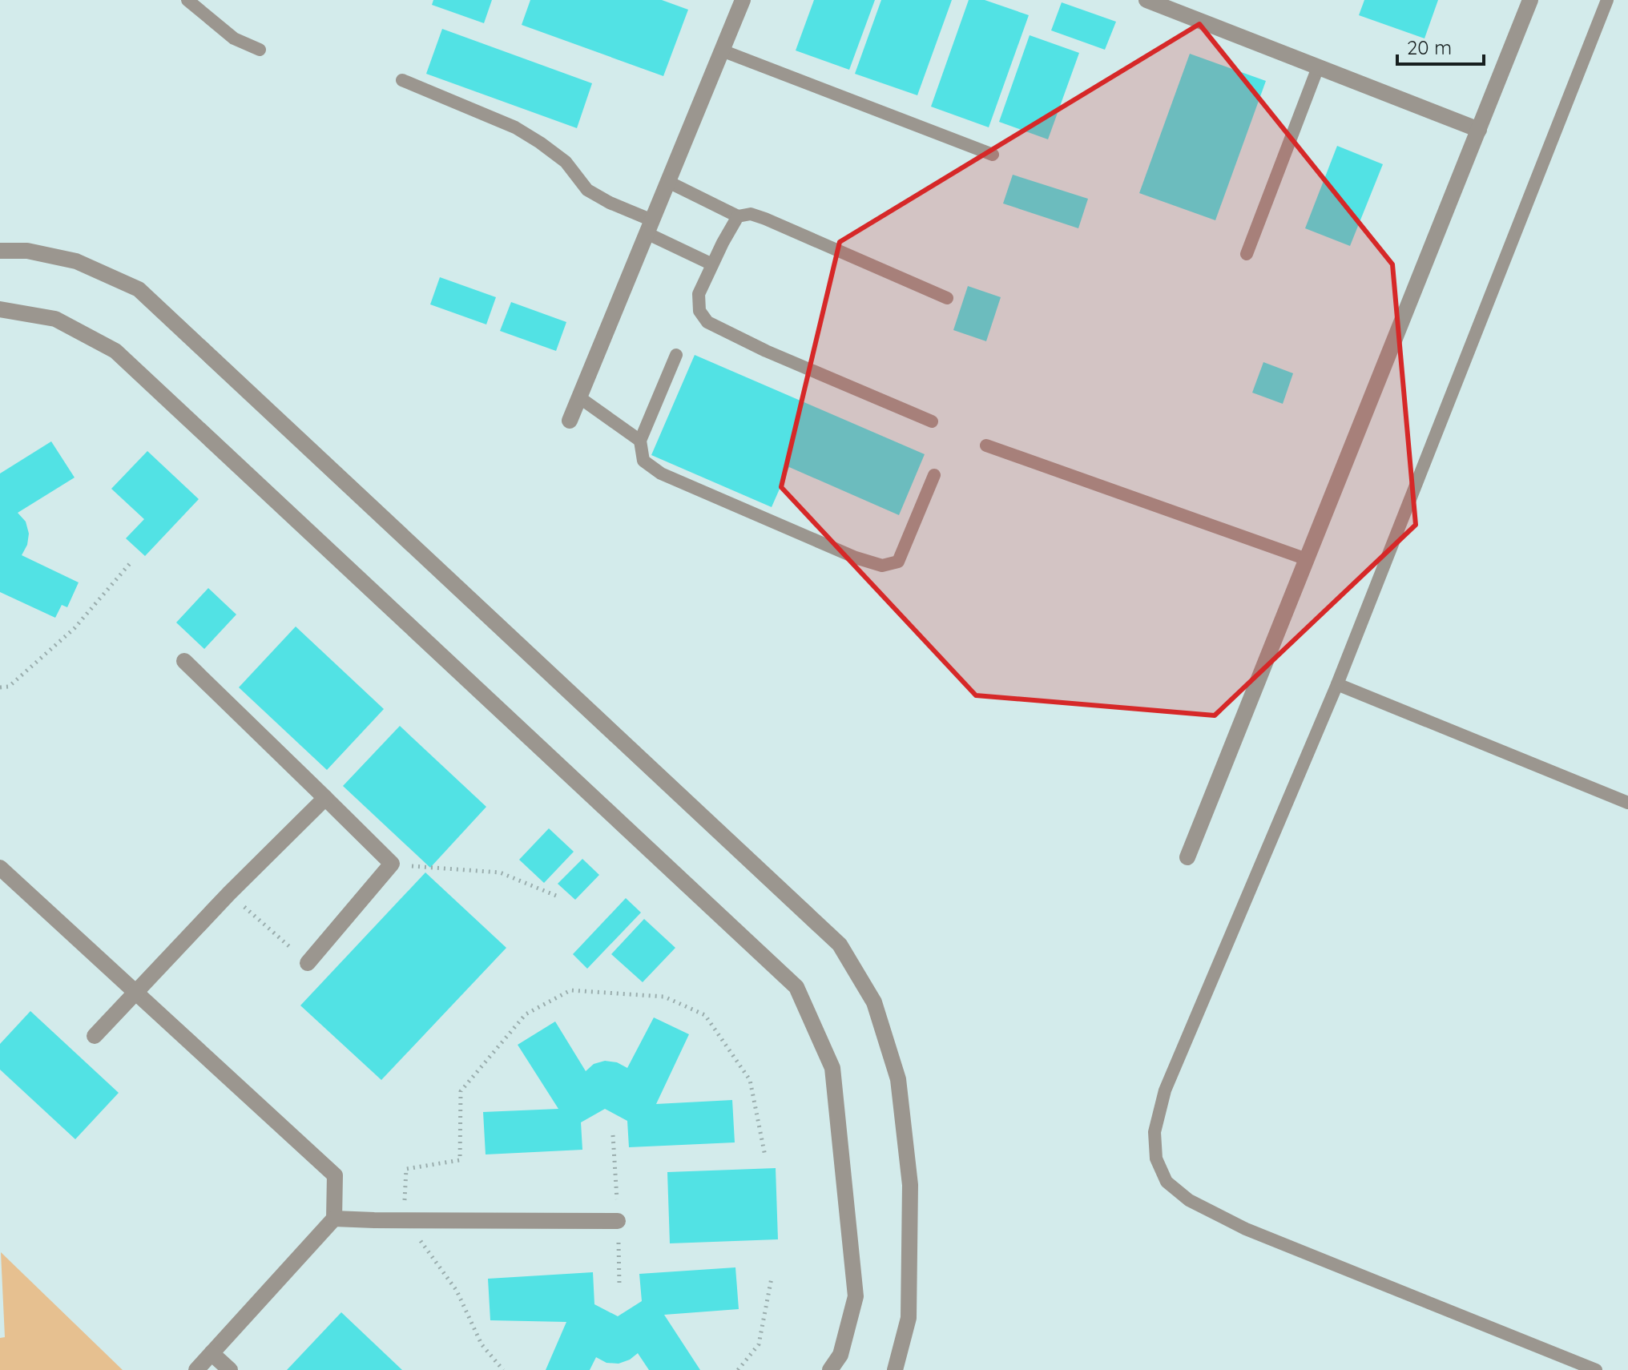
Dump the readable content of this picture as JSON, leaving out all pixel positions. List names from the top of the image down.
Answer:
{
  "scale_bar": "20 m"
}
